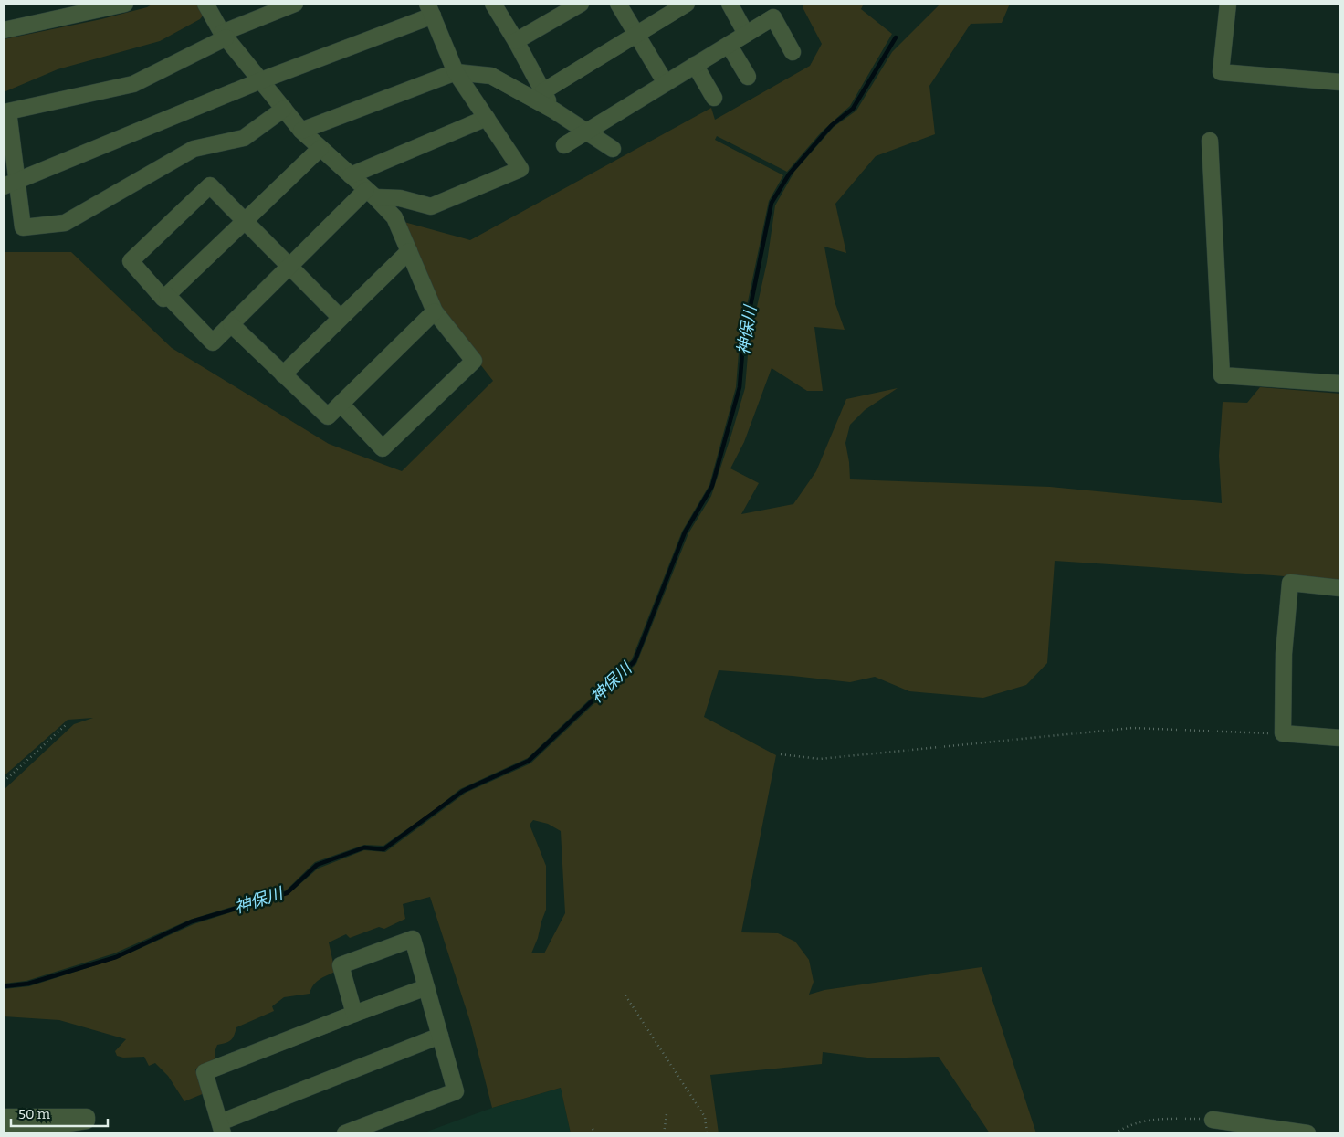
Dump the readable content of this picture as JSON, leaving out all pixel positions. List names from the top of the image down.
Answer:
{
  "water": ["神保川"],
  "scale_bar": "50 m"
}
